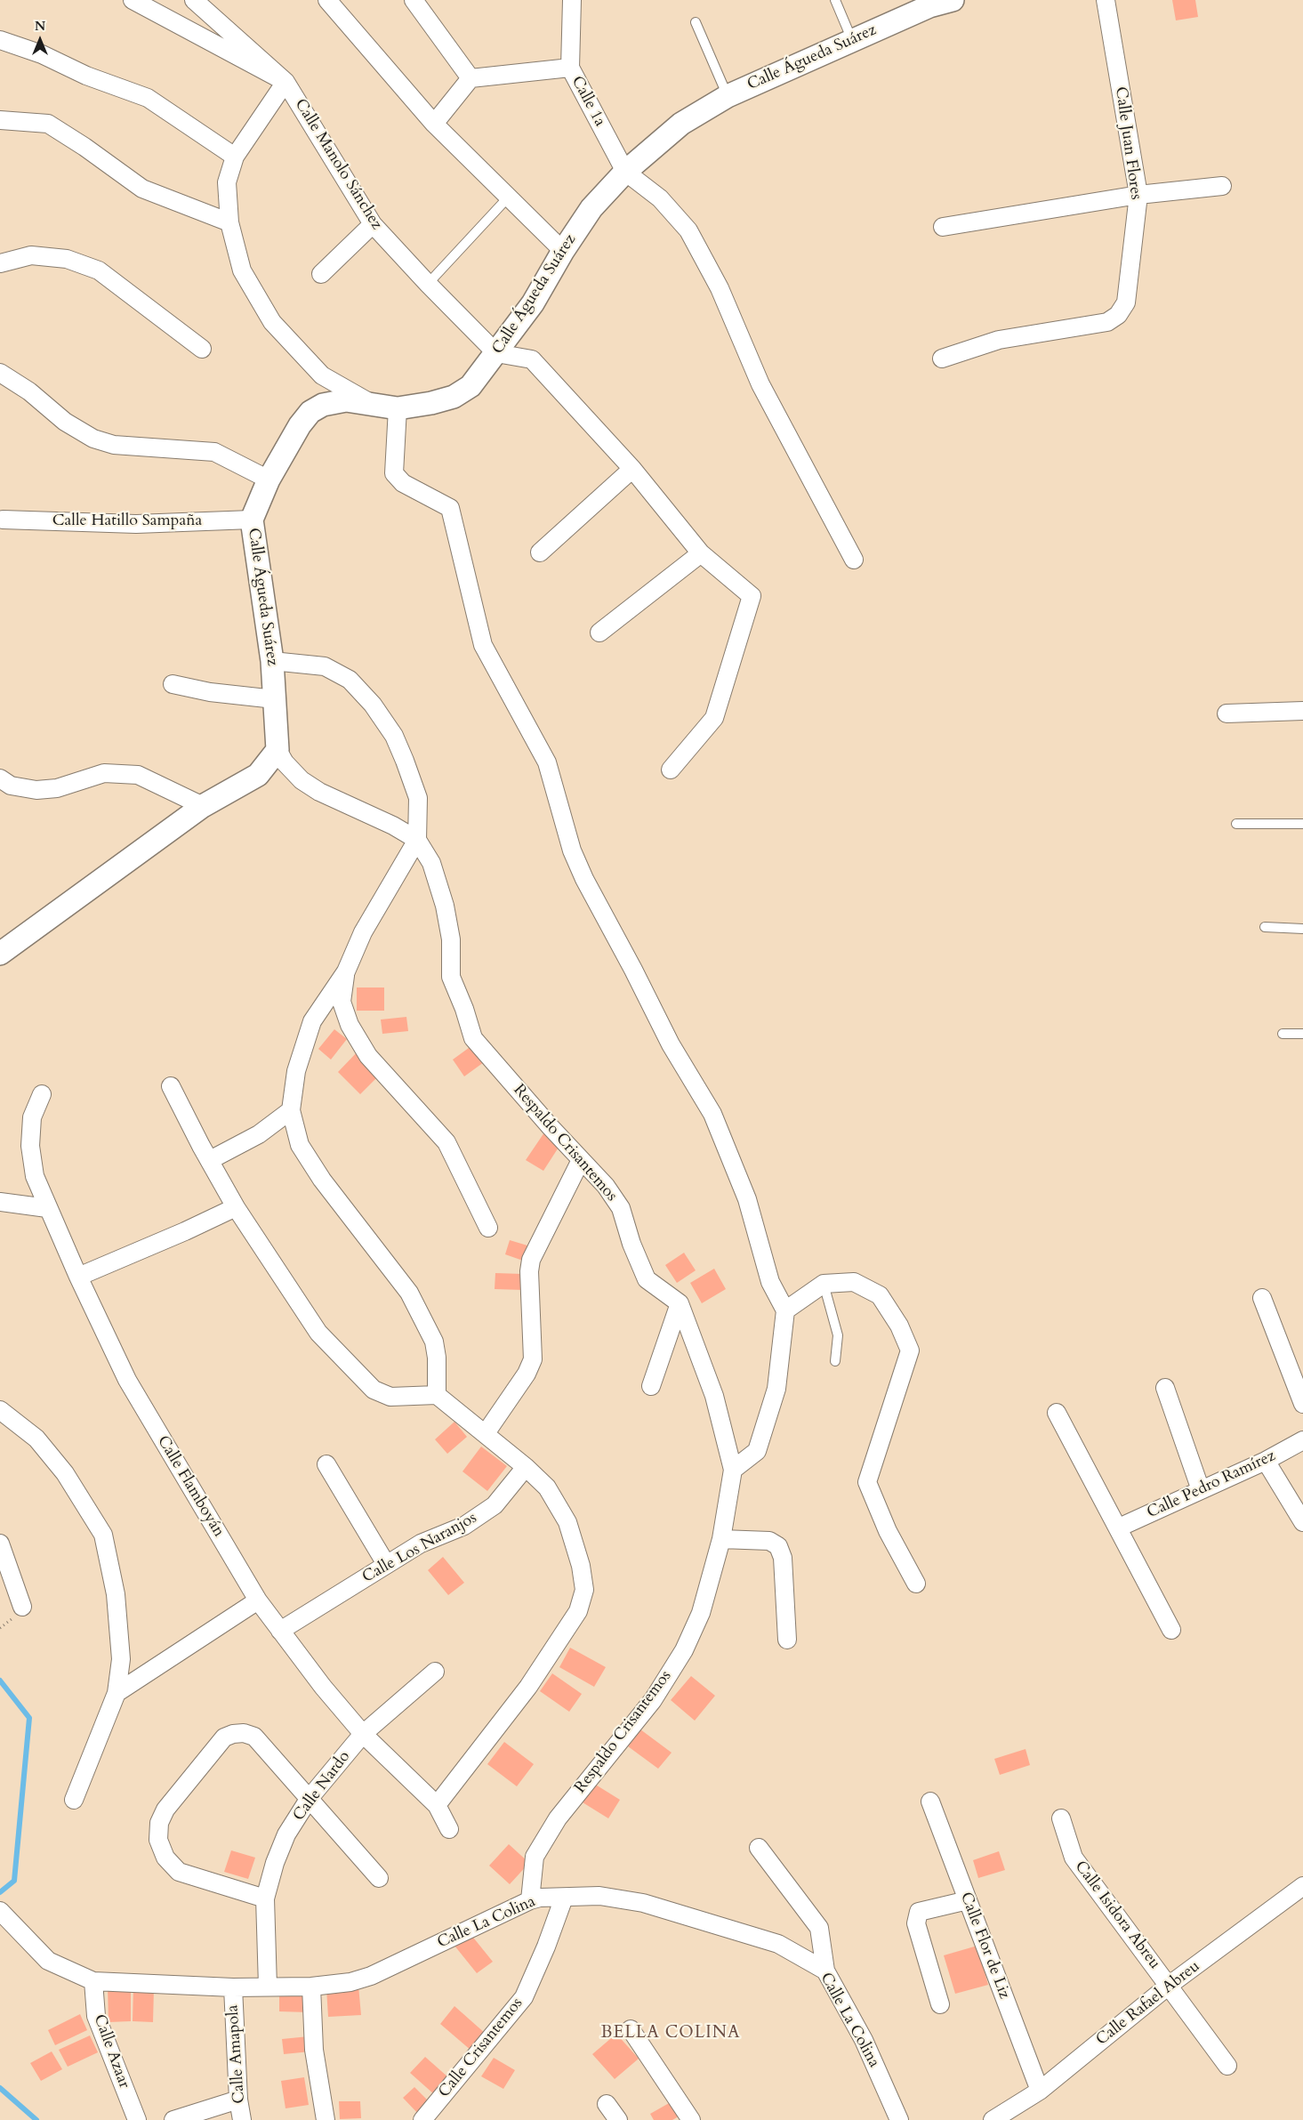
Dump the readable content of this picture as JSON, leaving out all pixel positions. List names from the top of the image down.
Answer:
{
  "streets": {
    "street": [
      "Calle Águeda Suárez",
      "Calle 1a",
      "Calle Juan Flores",
      "Calle Manolo Sánchez",
      "Calle Hatillo Sampaña",
      "Respaldo Crisantemos",
      "Calle Pedro Ramírez",
      "Calle Flamboyán",
      "Calle Los Naranjos",
      "Calle Nardo",
      "Calle Isidora Abreu",
      "Calle La Colina",
      "Calle Flor de Liz",
      "Calle Rafael Abreu",
      "Calle Crisantemos",
      "Calle Azaar",
      "Calle Amapola"
    ]
  },
  "crossings": [
    ["Calle Águeda Suárez", "Calle 1a"],
    ["Calle Águeda Suárez", "Calle Manolo Sánchez"],
    ["Calle Águeda Suárez", "Calle Hatillo Sampaña"],
    ["Calle Águeda Suárez", "Respaldo Crisantemos"],
    ["Respaldo Crisantemos", "Calle La Colina"],
    ["Calle Flamboyán", "Calle Los Naranjos"],
    ["Calle Flamboyán", "Calle Nardo"],
    ["Calle Nardo", "Calle La Colina"],
    ["Calle Isidora Abreu", "Calle Rafael Abreu"],
    ["Calle La Colina", "Calle Crisantemos"],
    ["Calle La Colina", "Calle Azaar"],
    ["Calle La Colina", "Calle Amapola"],
    ["Calle Flor de Liz", "Calle Rafael Abreu"]
  ],
  "districts": ["BELLA COLINA"],
  "north": "top"
}
